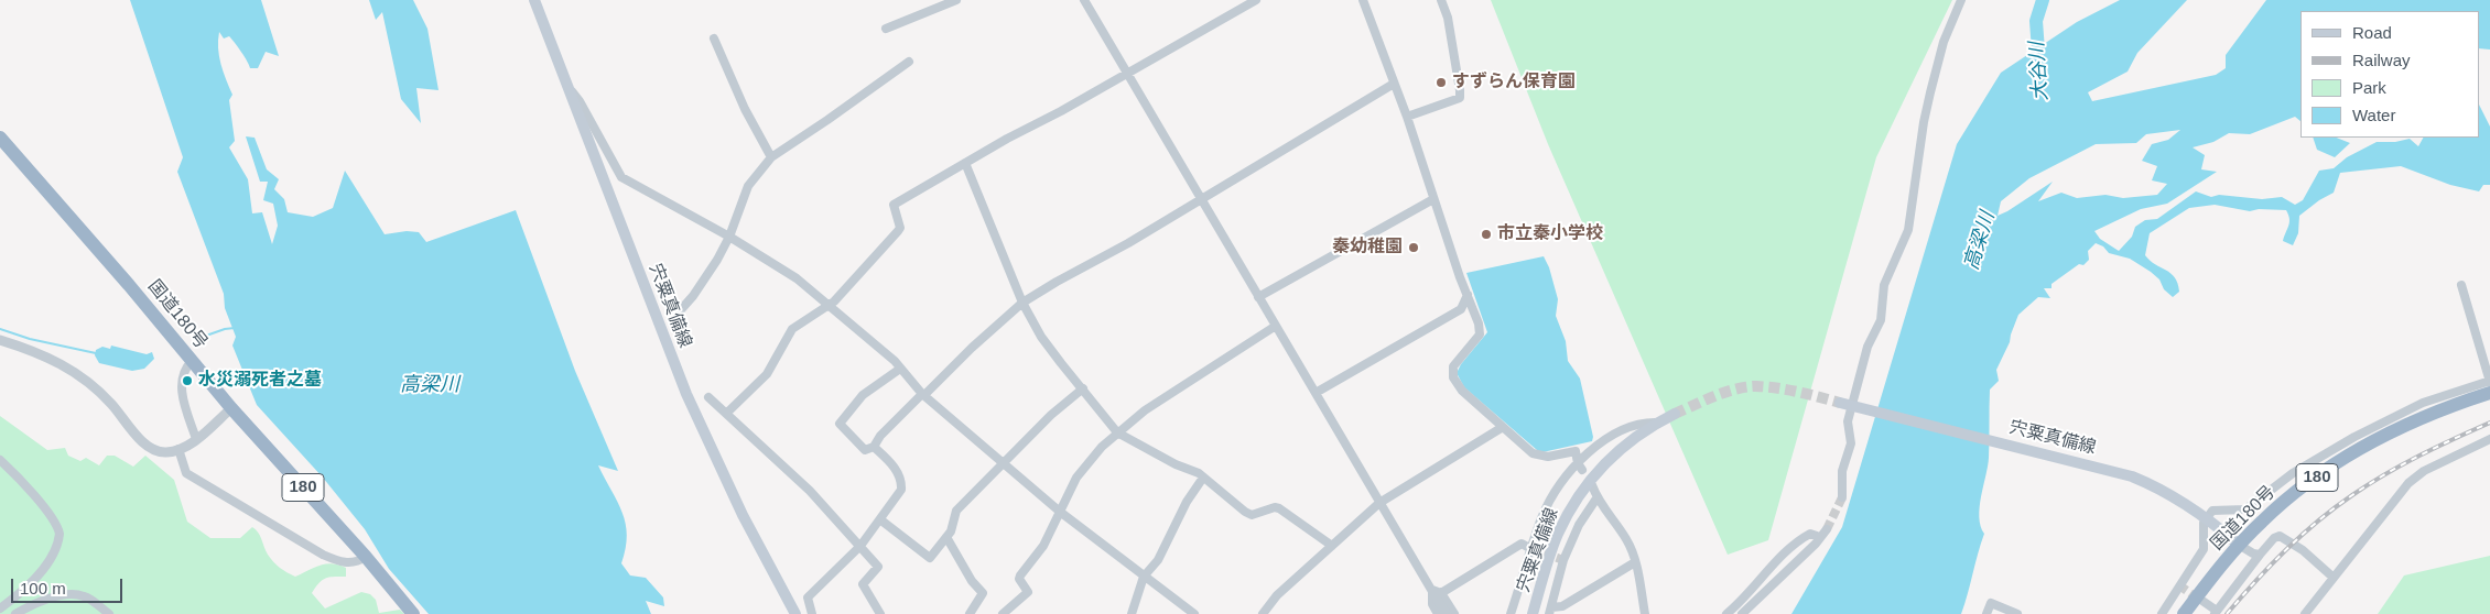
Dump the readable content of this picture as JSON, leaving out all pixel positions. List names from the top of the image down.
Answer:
{
  "streets": {
    "highway": ["国道180号", "180"],
    "main road": ["宍粟真備線"]
  },
  "crossings": [
    ["宍粟真備線", "国道180号"]
  ],
  "water": ["大谷川", "高梁川"],
  "places": [
    "すずらん保育園",
    "市立秦小学校",
    "秦幼稚園",
    "水災溺死者之墓"
  ],
  "legend": [
    "Road",
    "Railway",
    "Park",
    "Water"
  ],
  "scale_bar": "100 m"
}
